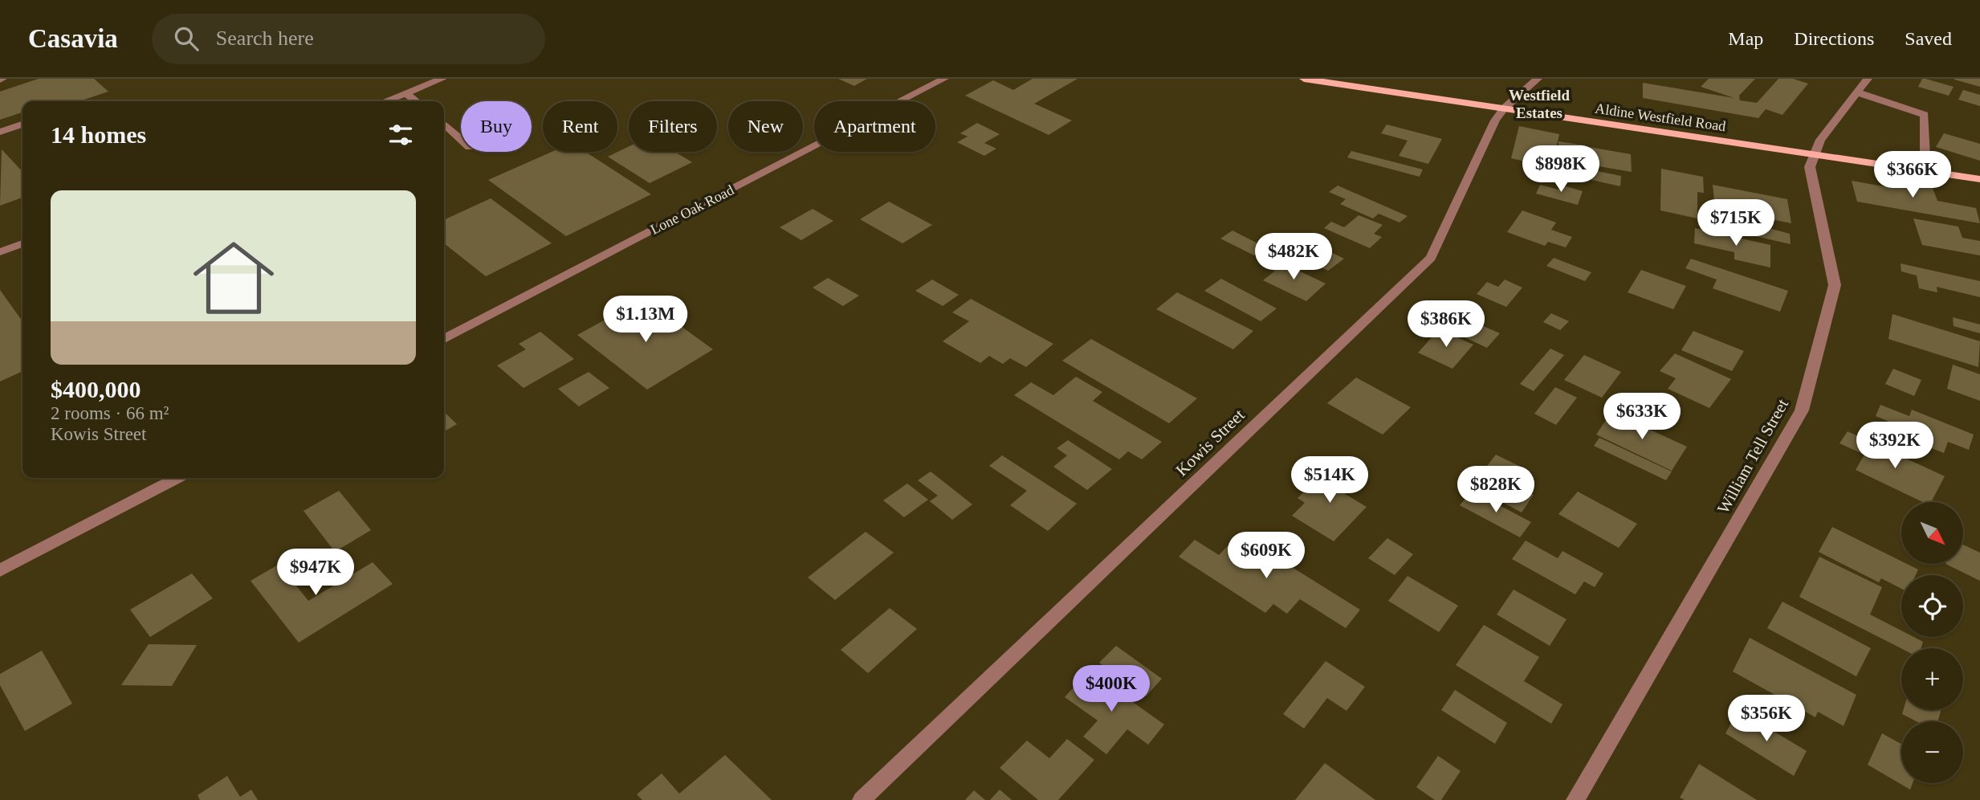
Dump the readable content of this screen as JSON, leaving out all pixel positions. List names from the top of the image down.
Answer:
{
  "streets": {
    "main road": ["Aldine Westfield Road"],
    "street": ["Lone Oak Road", "Kowis Street", "William Tell Street"]
  },
  "crossings": [
    ["Aldine Westfield Road", "Kowis Street"],
    ["Aldine Westfield Road", "William Tell Street"]
  ],
  "districts": ["Westfield Estates"],
  "north": "bottom right",
  "page": {
    "header": "Casavia",
    "search": "Search here",
    "nav": ["Map", "Directions", "Saved"],
    "chip": [
      "Buy",
      "Rent",
      "Filters",
      "New",
      "Apartment"
    ],
    "heading": "14 homes",
    "price": [
      "$898K",
      "$366K",
      "$715K",
      "$482K",
      "$1.13M",
      "$386K",
      "$633K",
      "$392K",
      "$514K",
      "$828K",
      "$609K",
      "$947K",
      "$400K",
      "$356K"
    ],
    "list": [
      {
        "name": "$400,000",
        "note": "2 rooms · 66 m² · Kowis Street"
      }
    ],
    "map_buttons": ["+", "−"]
  }
}
